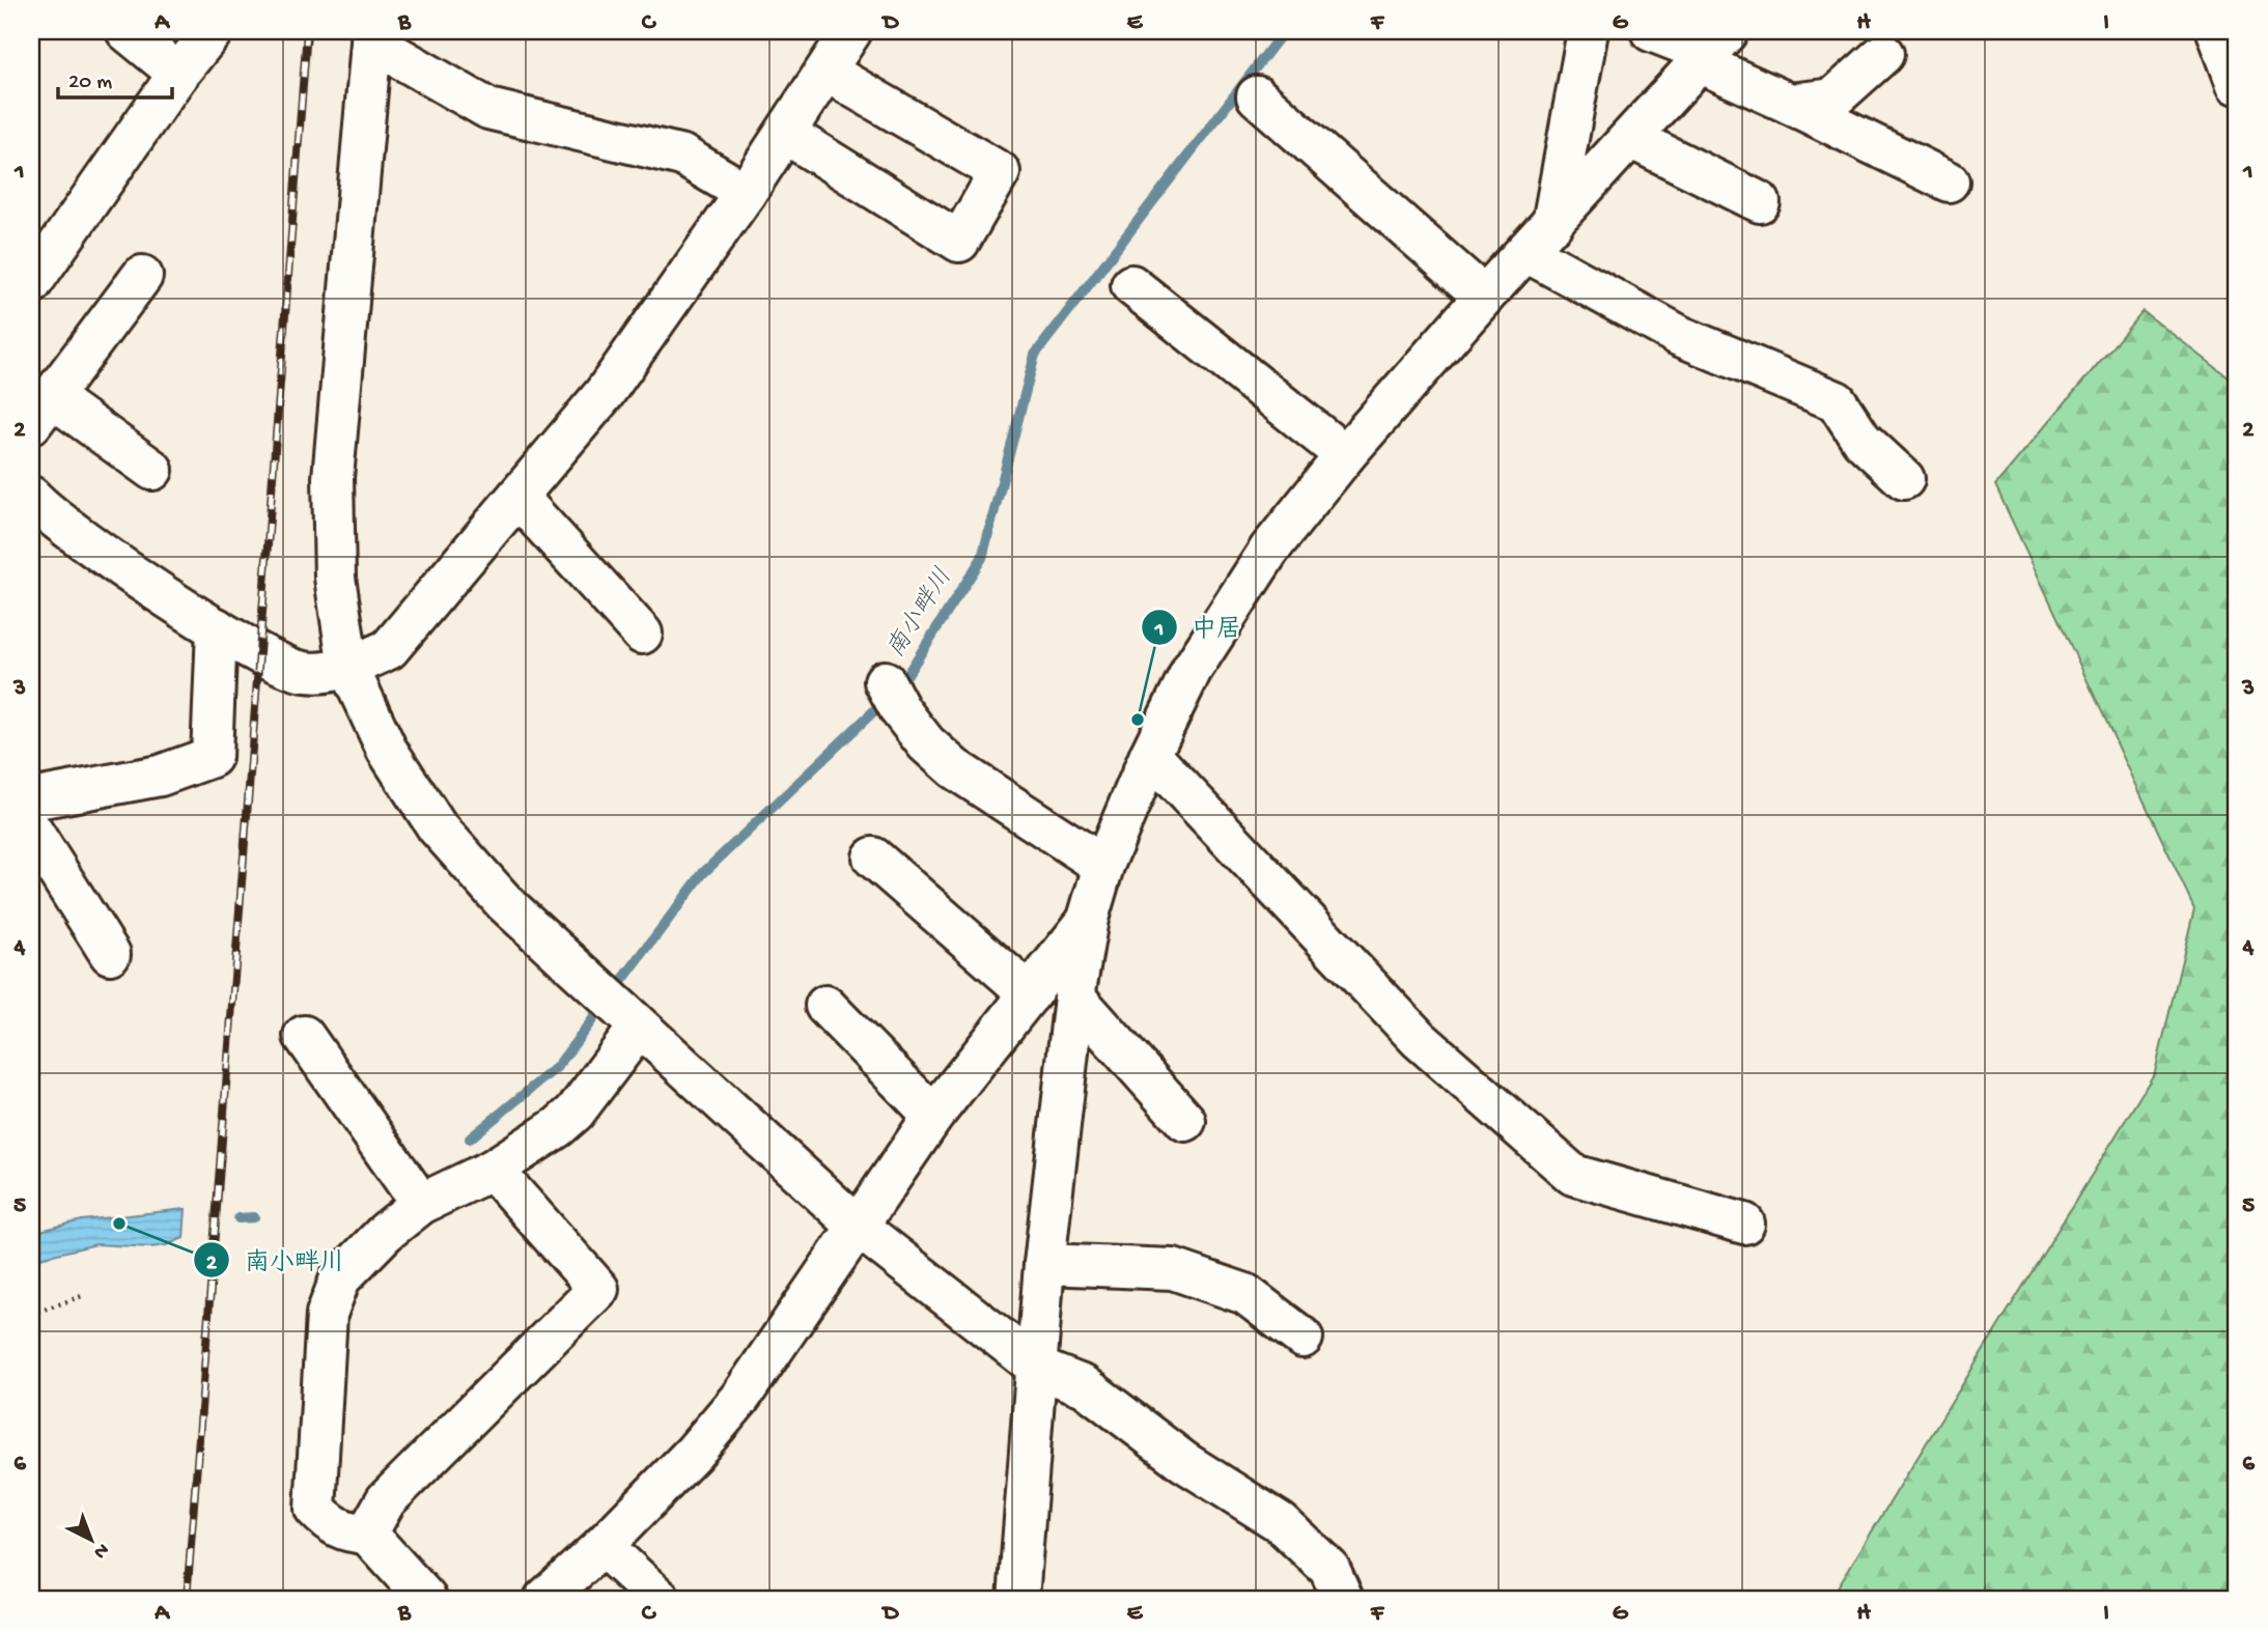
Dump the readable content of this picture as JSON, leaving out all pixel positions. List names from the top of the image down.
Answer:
{
  "water": ["南小畔川"],
  "places": ["中居", "南小畔川"],
  "scale_bar": "20 m",
  "north": "bottom right",
  "grid": {
    "columns": [
      "A",
      "B",
      "C",
      "D",
      "E",
      "F",
      "G",
      "H",
      "I"
    ],
    "rows": [
      "1",
      "2",
      "3",
      "4",
      "5",
      "6"
    ]
  }
}
